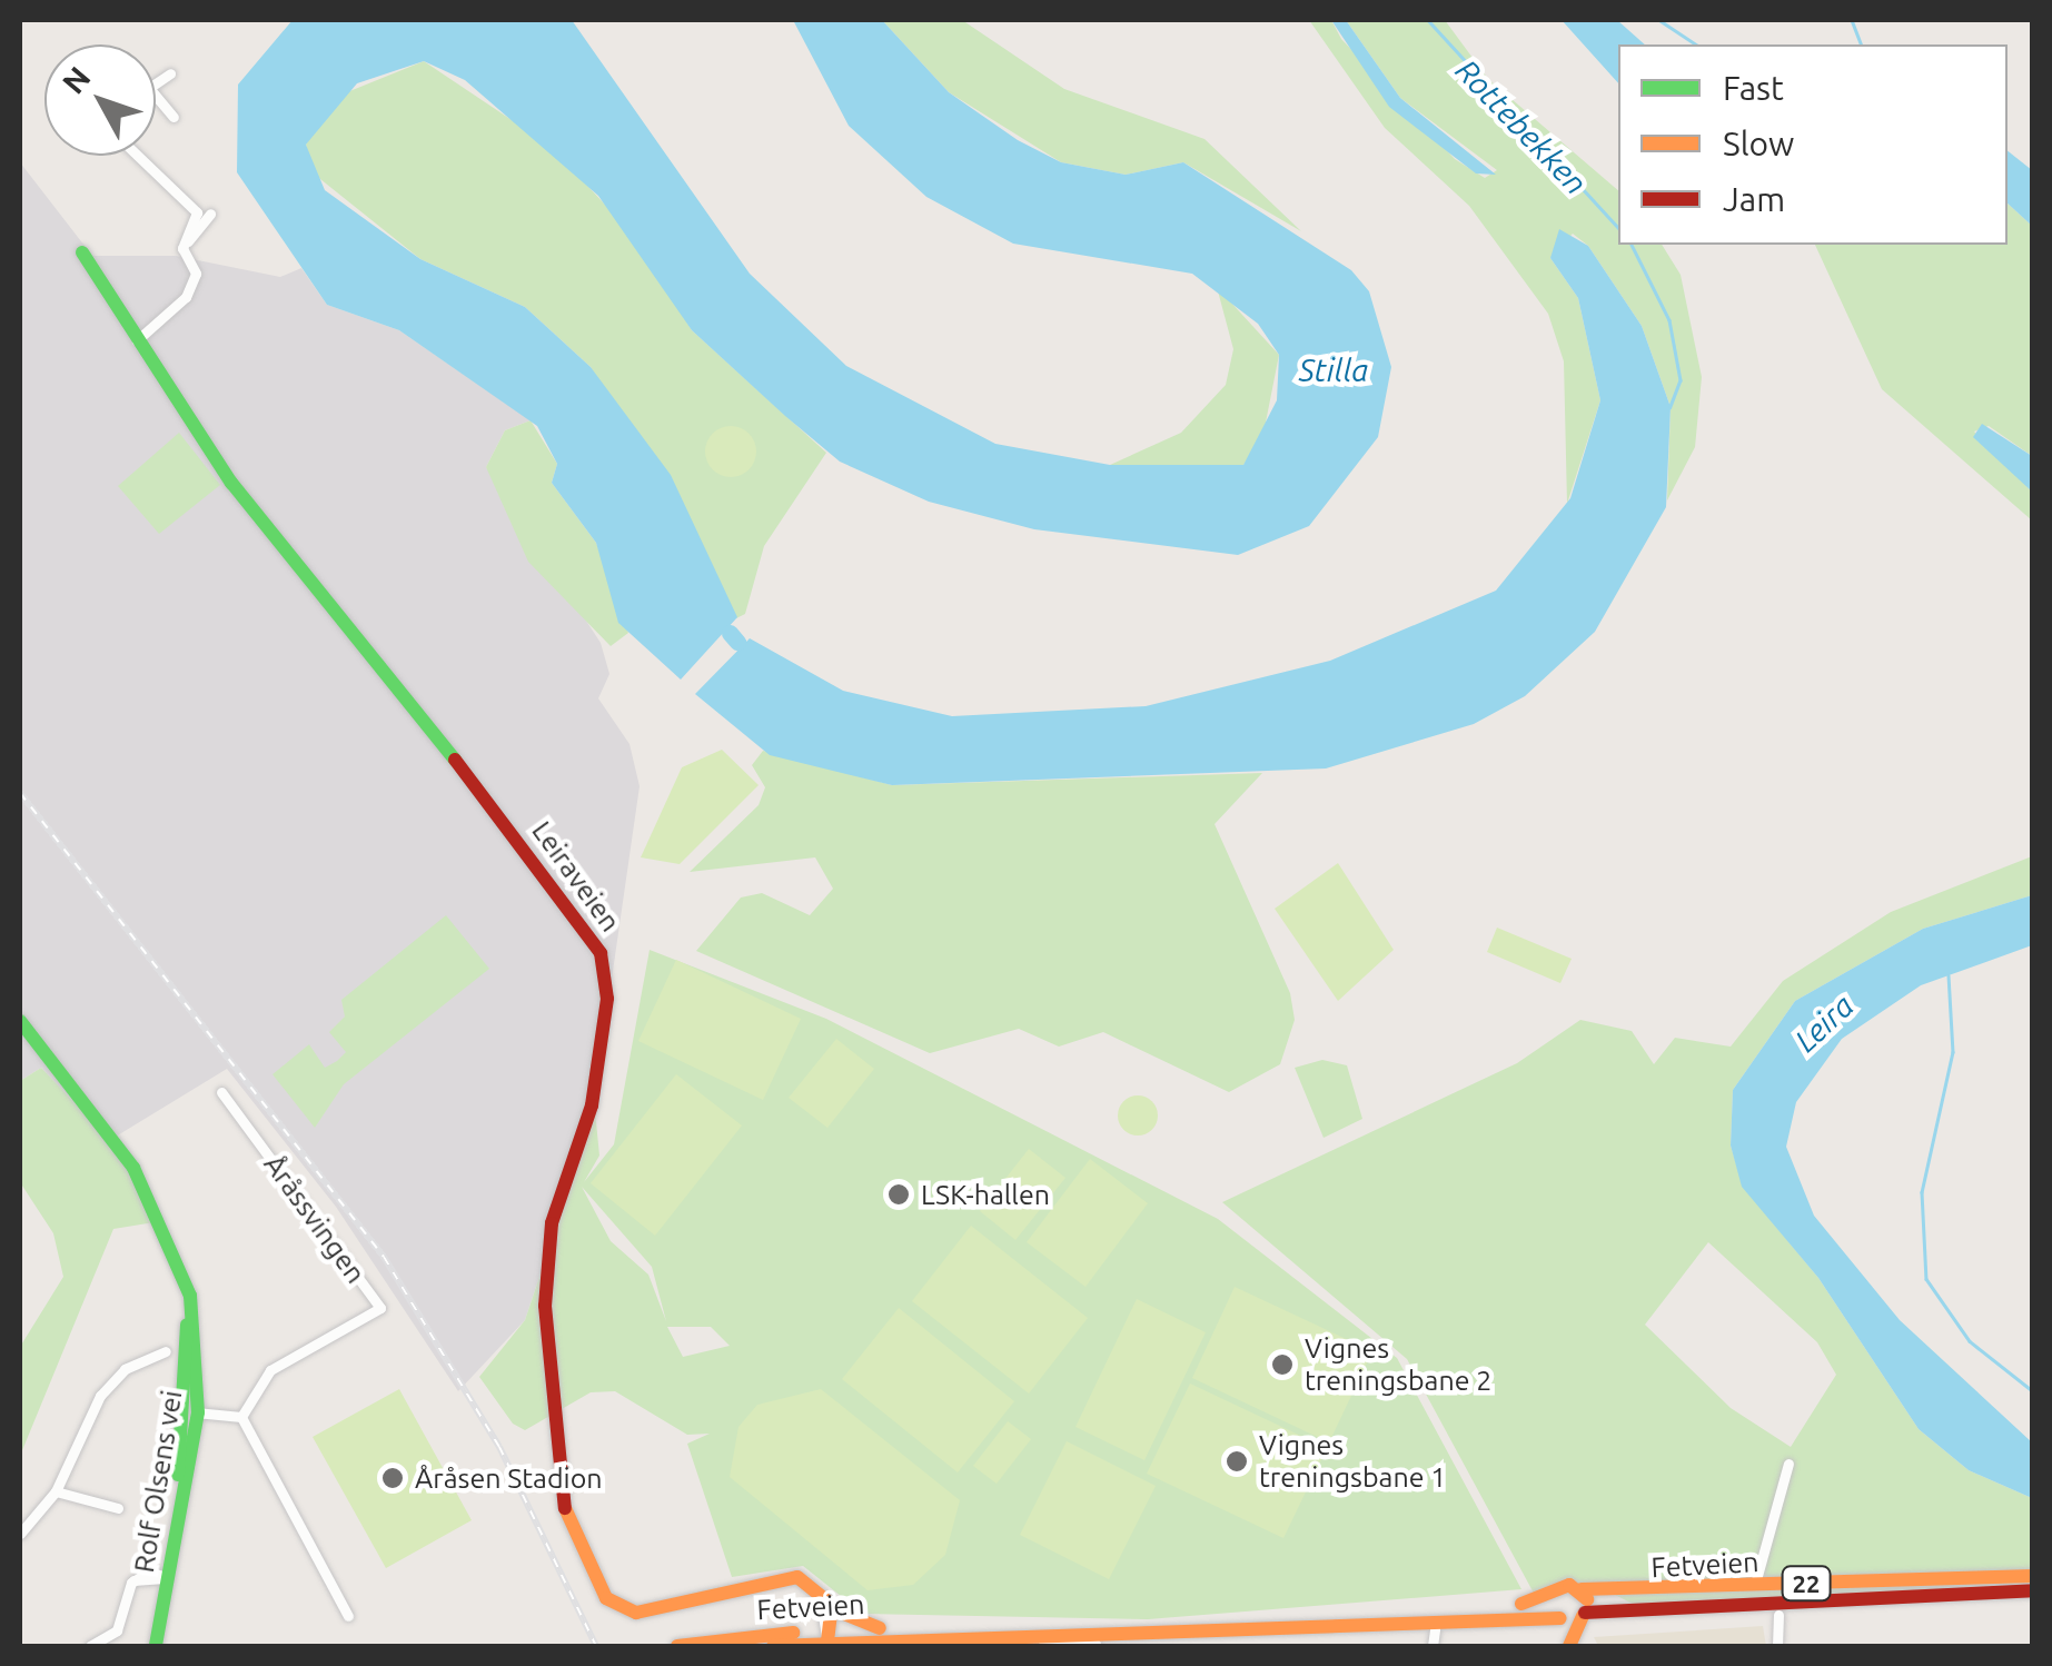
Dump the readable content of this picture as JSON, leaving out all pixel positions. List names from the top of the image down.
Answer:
{
  "streets": {
    "main road": [
      "Leiraveien",
      "Rolf Olsens vei",
      "Fetveien",
      "22"
    ],
    "street": ["Åråssvingen"]
  },
  "crossings": [
    ["Fetveien", "22"]
  ],
  "water": ["Rottebekken", "Stilla", "Leira"],
  "places": [
    "LSK-hallen",
    "Vignes treningsbane 2",
    "Vignes treningsbane 1",
    "Åråsen Stadion"
  ],
  "legend": ["Fast", "Slow", "Jam"],
  "north": "top left"
}
